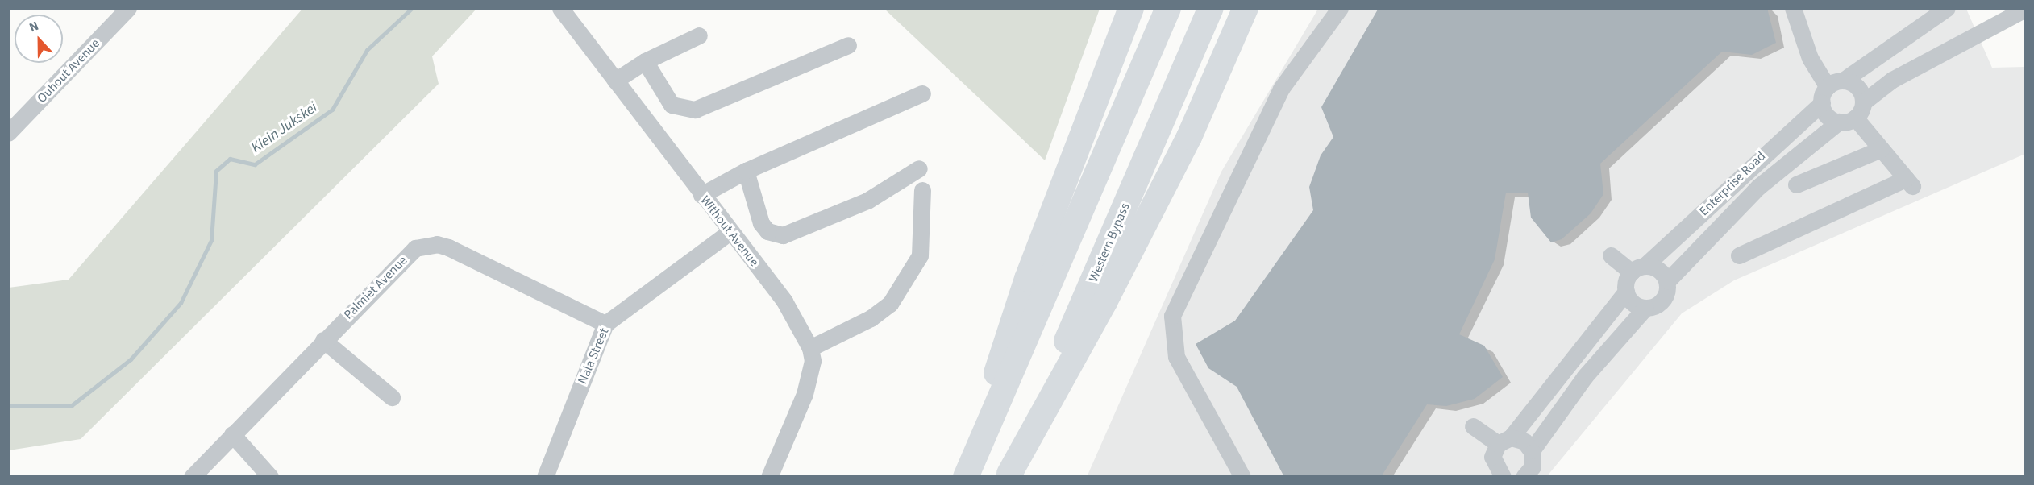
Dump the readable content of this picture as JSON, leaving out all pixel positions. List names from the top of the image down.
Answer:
{
  "streets": {
    "highway": ["Western Bypass"],
    "street": [
      "Ouhout Avenue",
      "Enterprise Road",
      "Without Avenue",
      "Palmiet Avenue",
      "Nala Street"
    ]
  },
  "crossings": [
    ["Without Avenue", "Nala Street"],
    ["Palmiet Avenue", "Nala Street"]
  ],
  "water": ["Klein Jukskei"],
  "north": "top"
}
